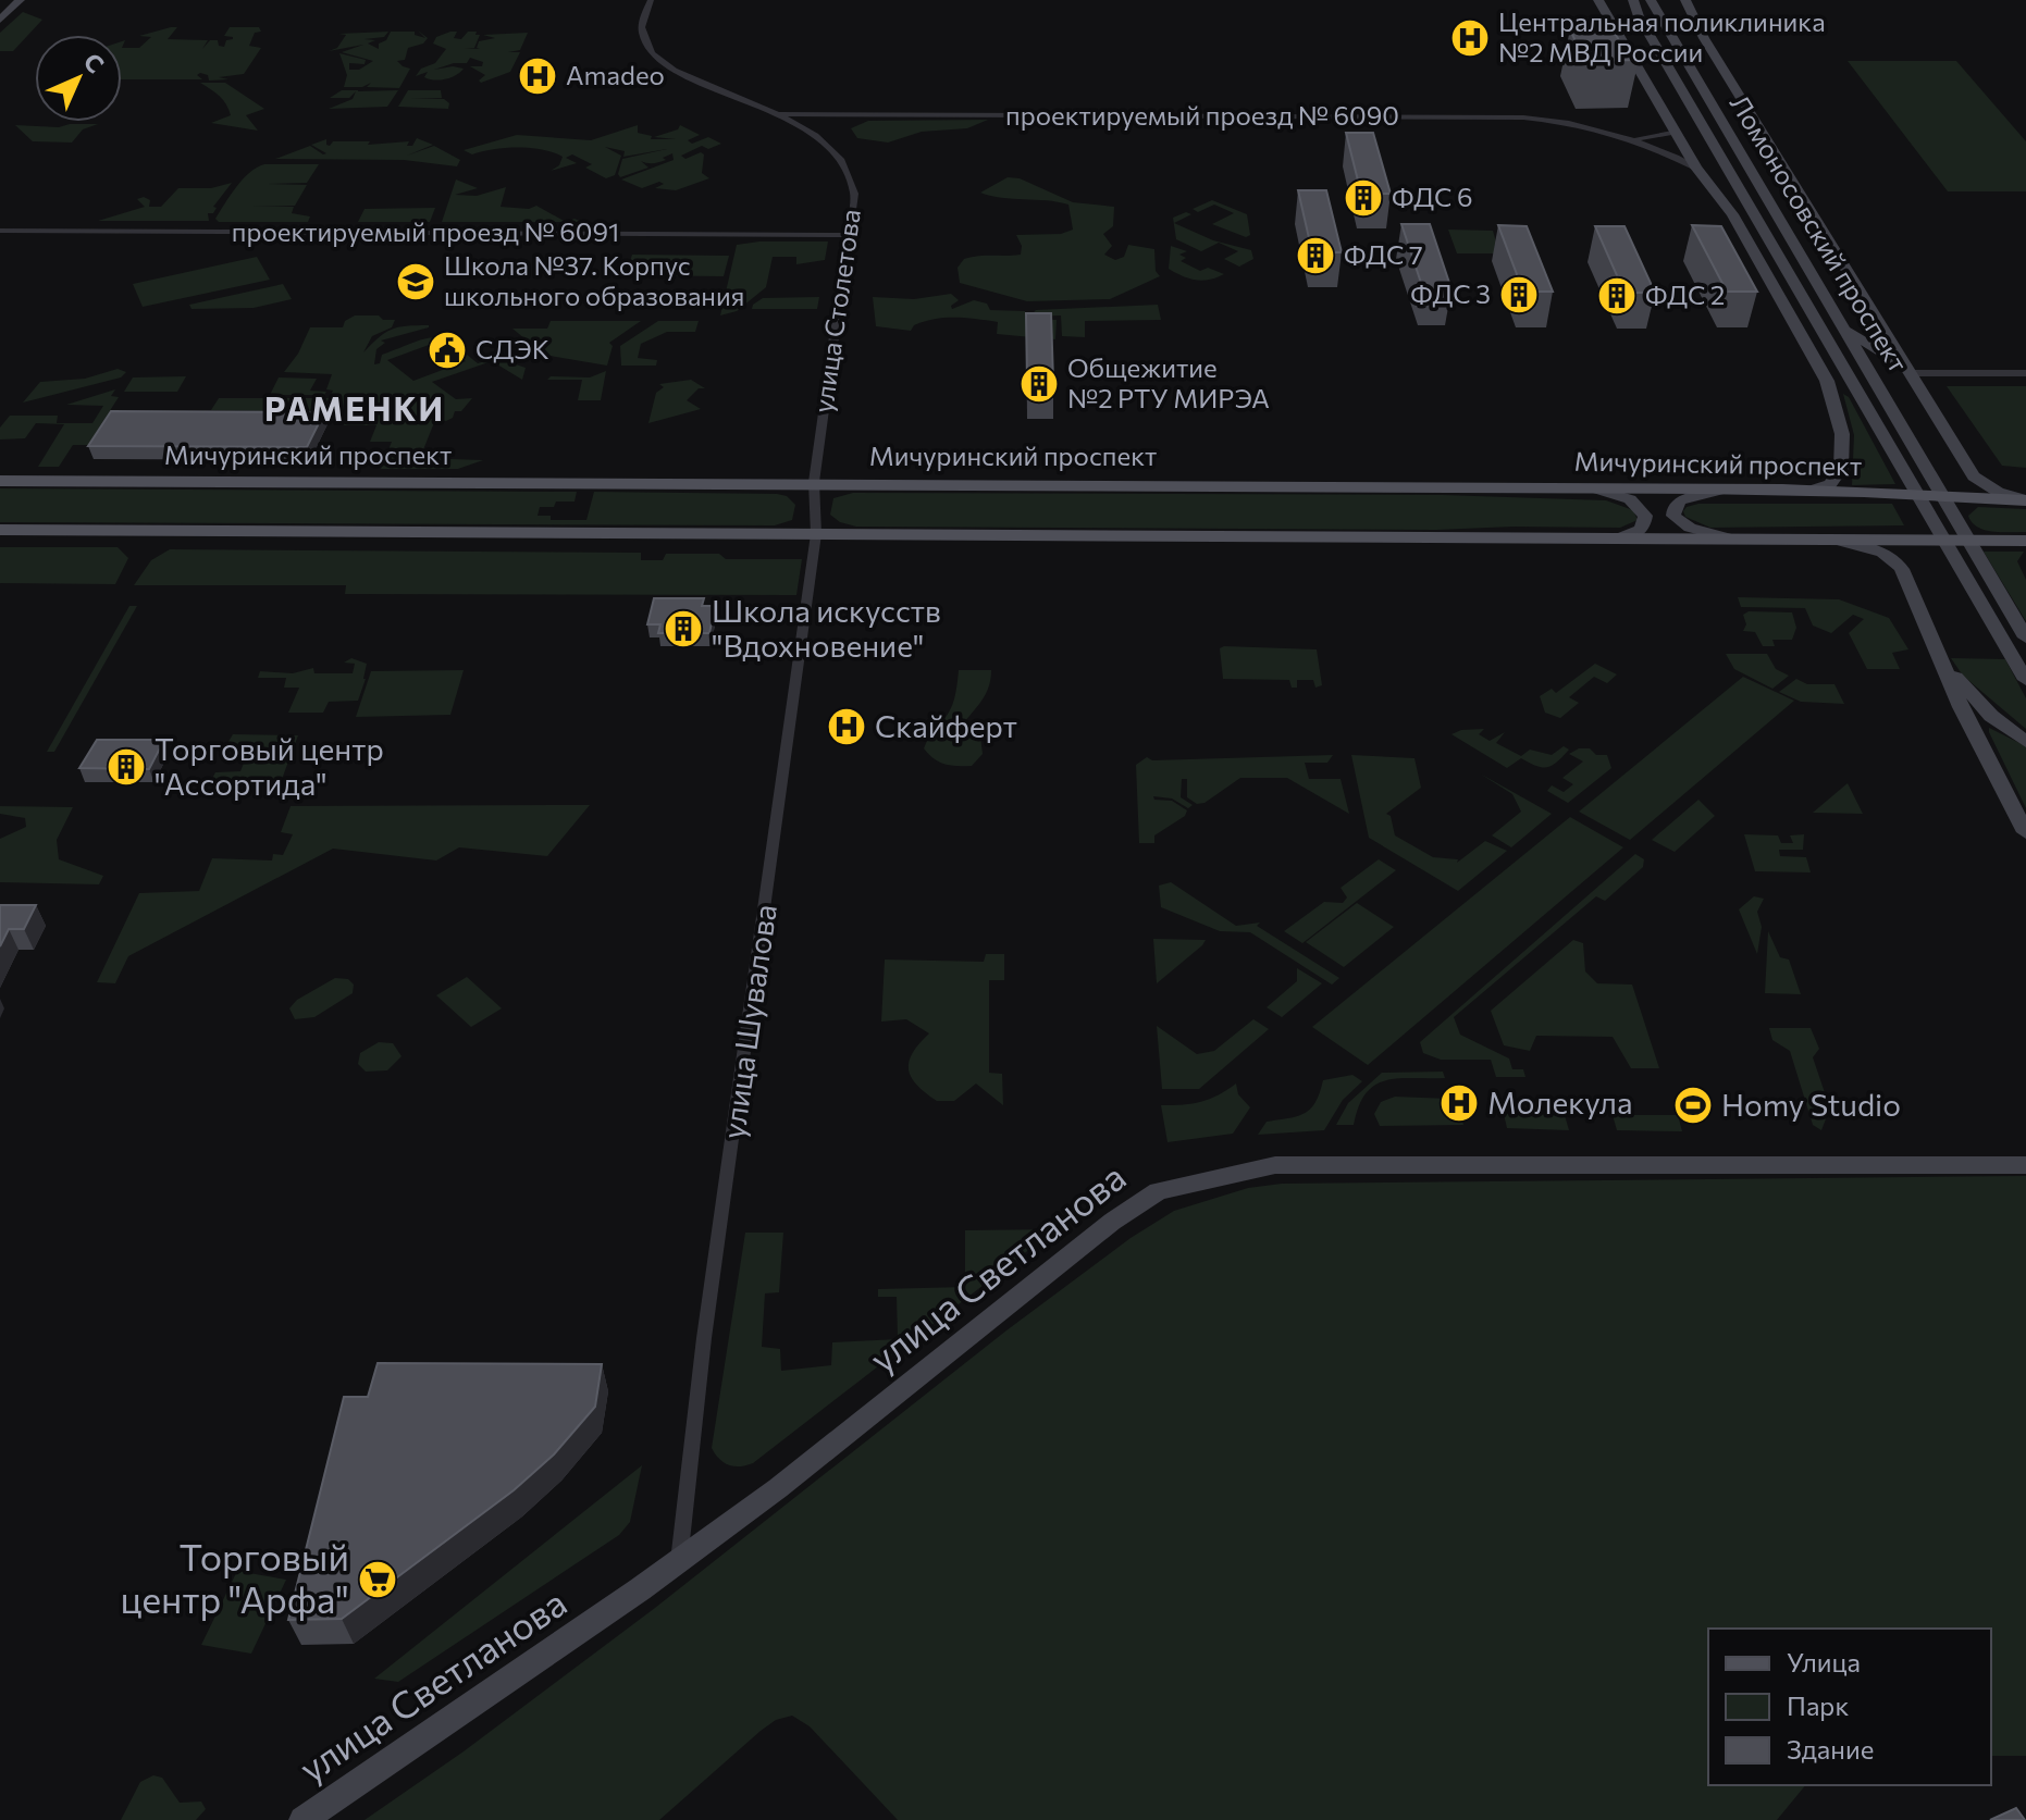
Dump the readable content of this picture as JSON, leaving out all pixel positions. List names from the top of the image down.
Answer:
{
  "streets": {
    "main road": ["Ломоносовский проспект", "Мичуринский проспект", "улица Светланова"],
    "street": [
      "проектируемый проезд № 6090",
      "проектируемый проезд № 6091",
      "улица Столетова",
      "улица Шувалова"
    ]
  },
  "crossings": [
    ["проектируемый проезд № 6090", "улица Столетова"],
    ["проектируемый проезд № 6091", "улица Столетова"],
    ["Ломоносовский проспект", "Мичуринский проспект"],
    ["улица Столетова", "Мичуринский проспект"],
    ["улица Столетова", "улица Шувалова"],
    ["Мичуринский проспект", "улица Шувалова"],
    ["улица Шувалова", "улица Светланова"]
  ],
  "districts": ["РАМЕНКИ"],
  "places": {
    "hospital": [
      "Центральная поликлиника №2 МВД России",
      "Amadeo",
      "Скайферт",
      "Молекула"
    ],
    "building": [
      "ФДС 6",
      "ФДС 7",
      "ФДС 3",
      "ФДС 2",
      "Общежитие №2 РТУ МИРЭА",
      "Школа искусств \"Вдохновение\"",
      "Торговый центр \"Ассортида\""
    ],
    "school or university": ["Школа №37. Корпус школьного образования"],
    "public building": ["СДЭК"],
    "sports": ["Homy Studio"],
    "supermarket": ["Торговый центр \"Арфа\""]
  },
  "legend": ["Улица", "Парк", "Здание"],
  "north": "top right"
}
